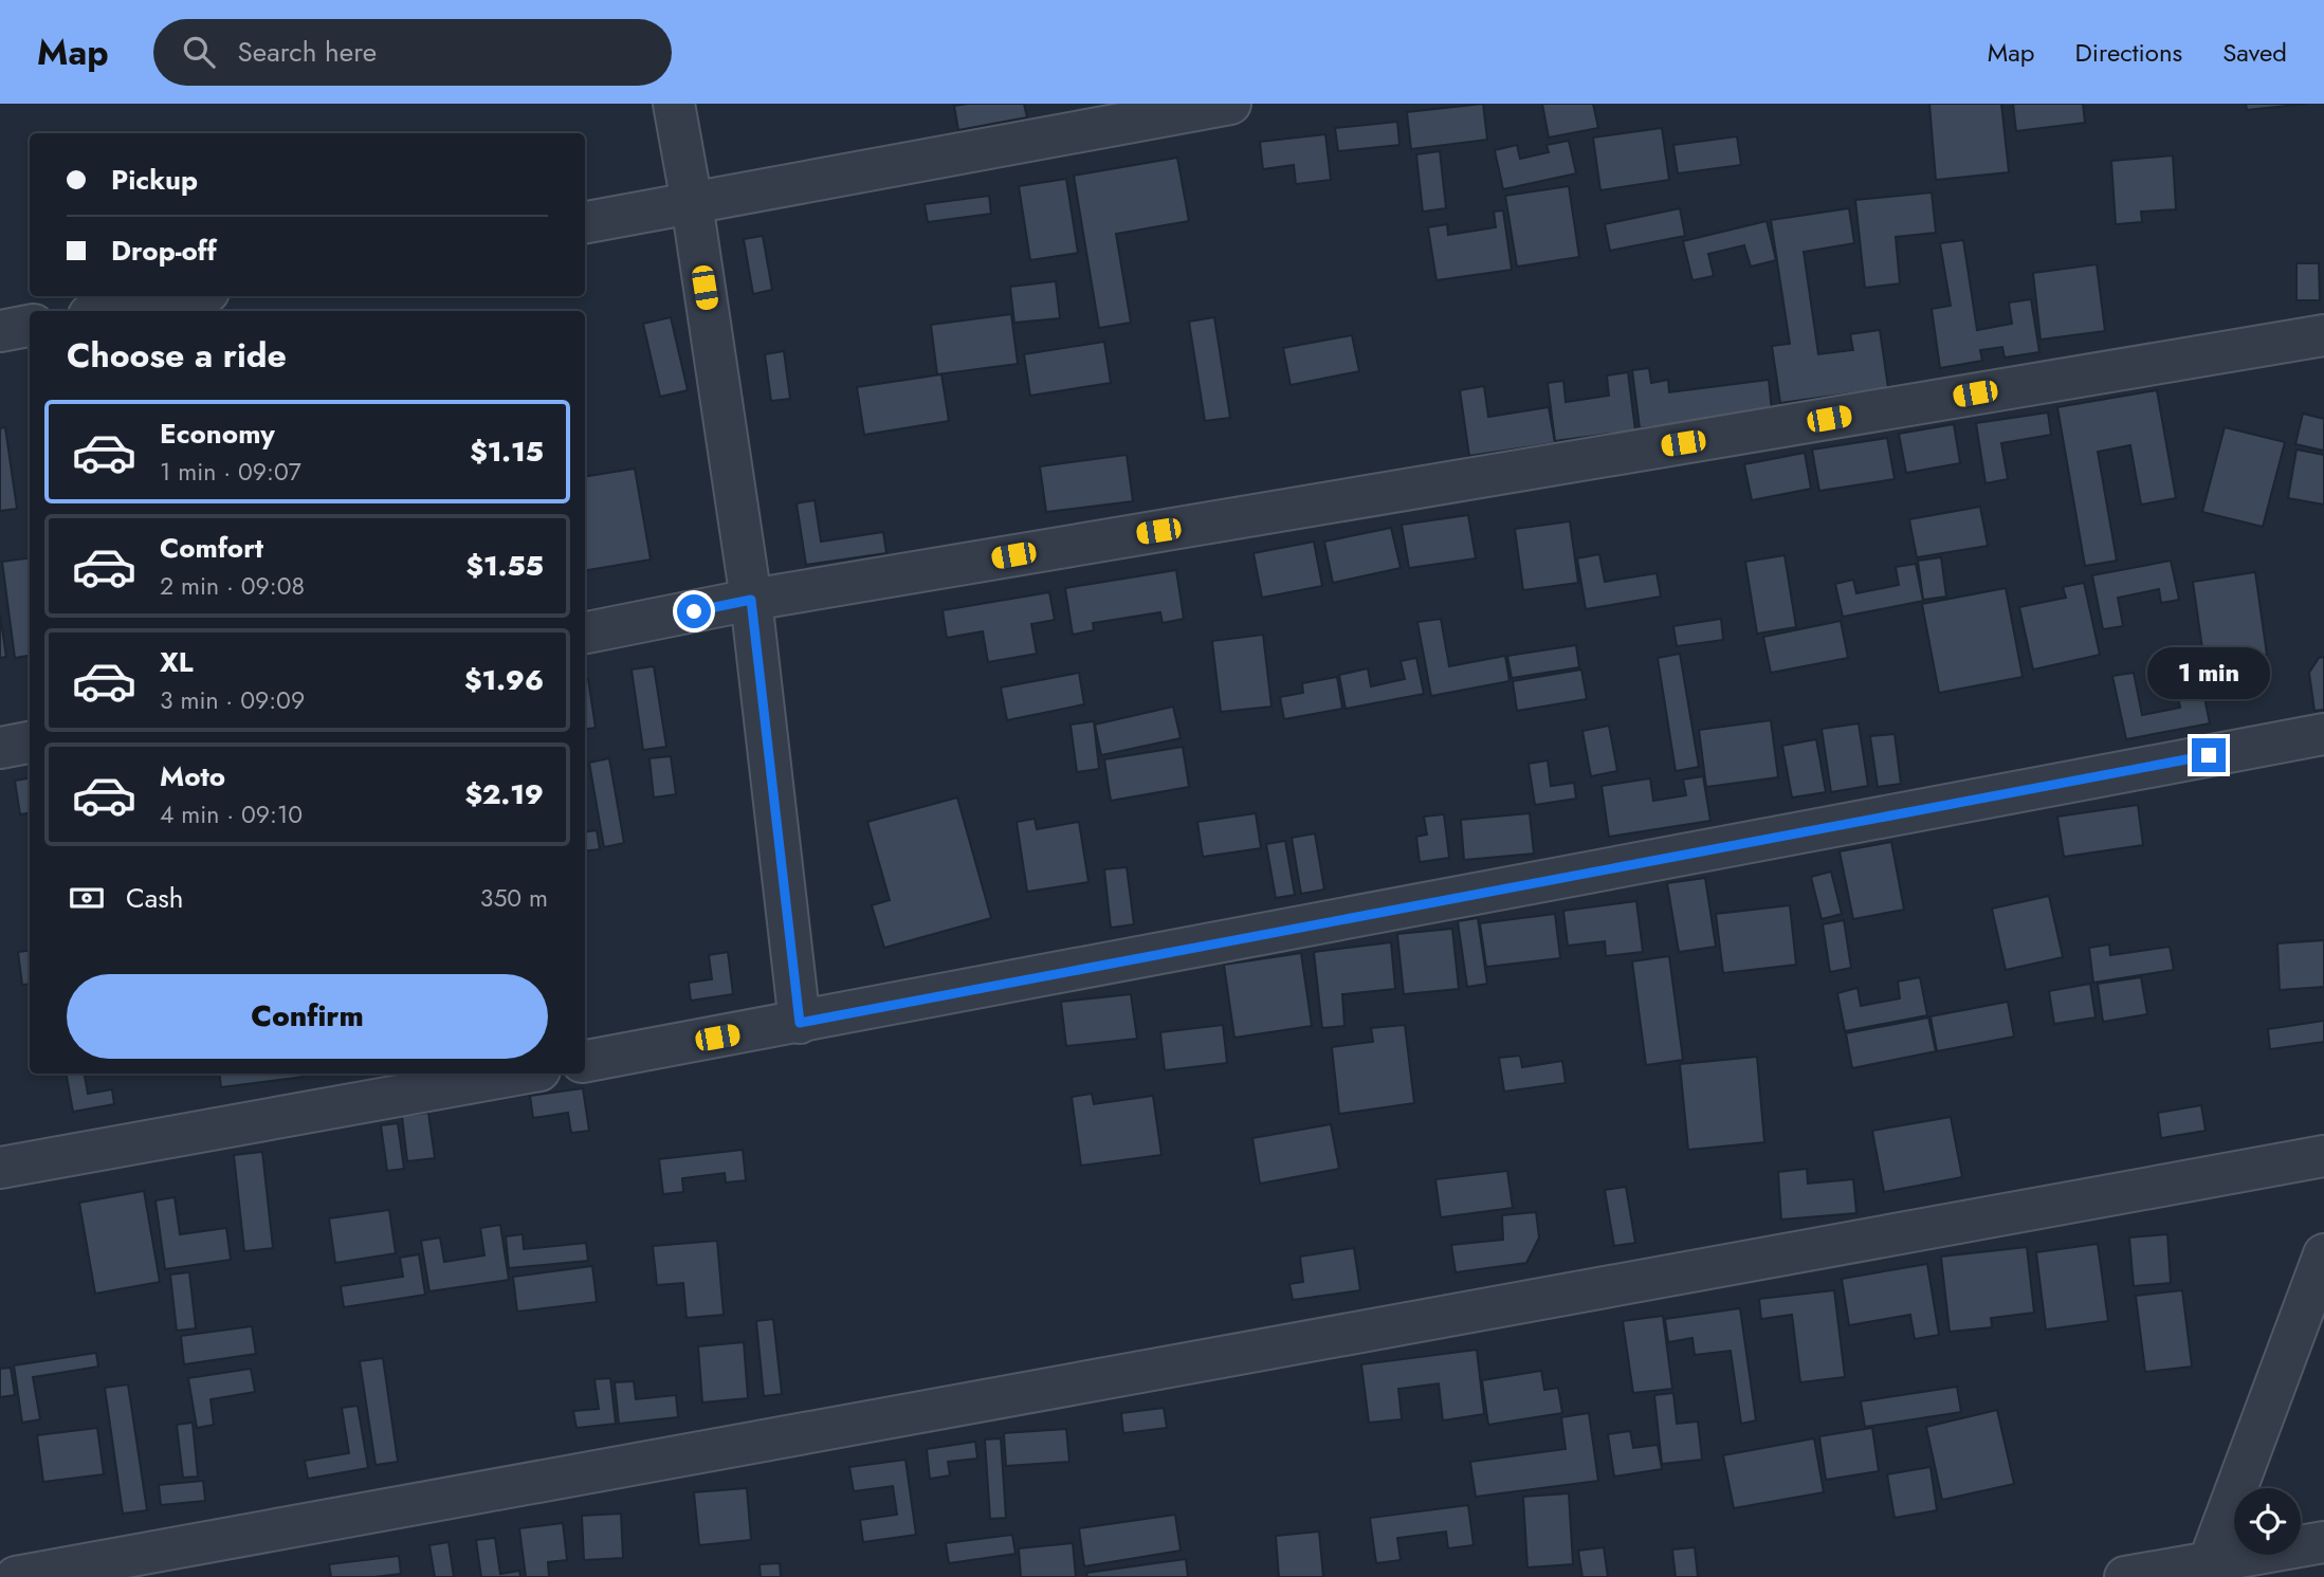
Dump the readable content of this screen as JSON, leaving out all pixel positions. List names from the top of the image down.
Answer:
{
  "page": {
    "header": "Map",
    "search": "Search here",
    "nav": ["Map", "Directions", "Saved"],
    "banner": ["Pickup", "Drop-off"],
    "heading": "Choose a ride",
    "list": [
      {
        "name": "Economy",
        "note": "1 min · 09:07",
        "value": "$1.15"
      },
      {
        "name": "Comfort",
        "note": "2 min · 09:08",
        "value": "$1.55"
      },
      {
        "name": "XL",
        "note": "3 min · 09:09",
        "value": "$1.96"
      },
      {
        "name": "Moto",
        "note": "4 min · 09:10",
        "value": "$2.19"
      }
    ],
    "bubble": "1 min",
    "pay": ["Cash", "350 m"],
    "buttons": "Confirm"
  }
}
